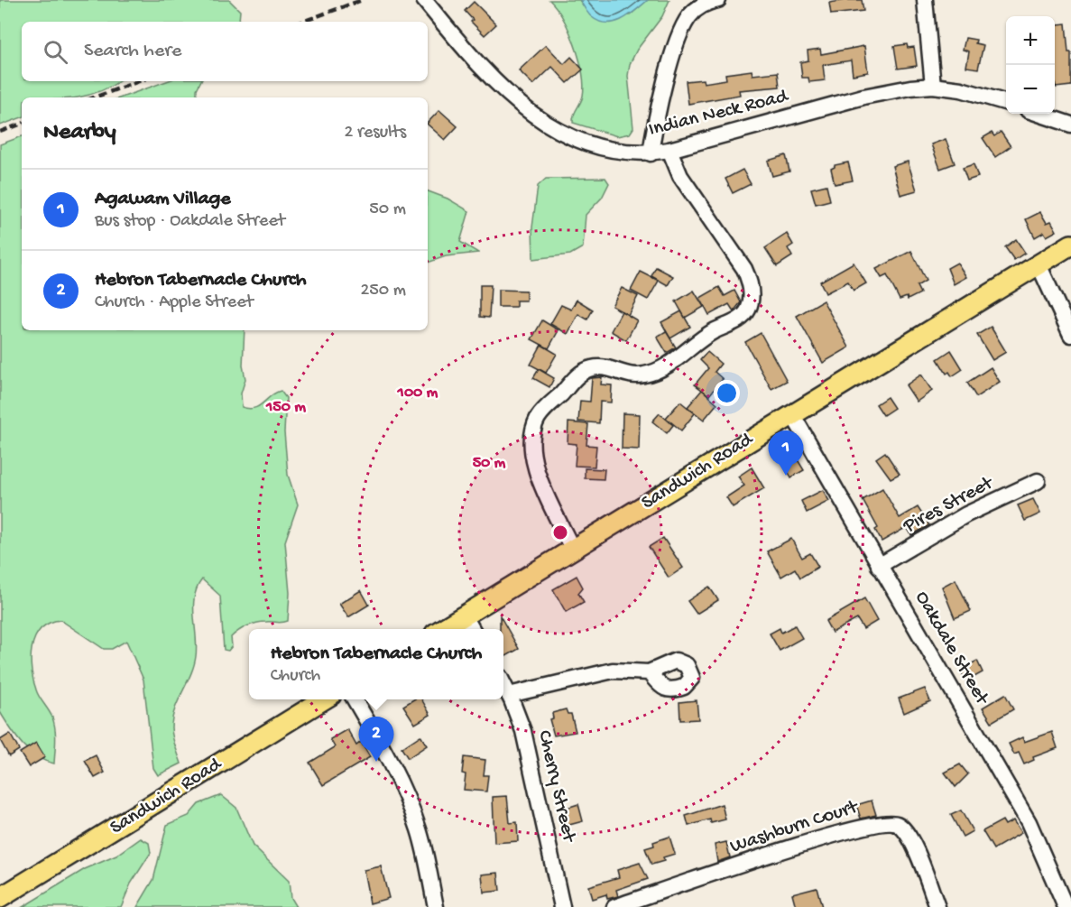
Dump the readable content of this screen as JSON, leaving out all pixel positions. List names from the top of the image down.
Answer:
{
  "streets": {
    "main road": ["Sandwich Road"],
    "street": [
      "Indian Neck Road",
      "Pires Street",
      "Oakdale Street",
      "Cherry Street",
      "Washburn Court"
    ]
  },
  "crossings": [
    ["Sandwich Road", "Oakdale Street"],
    ["Pires Street", "Oakdale Street"]
  ],
  "page": {
    "map_buttons": ["+", "−"],
    "search": "Search here",
    "heading": ["Nearby", "2 results"],
    "list": [
      {
        "mark": "1",
        "name": "Agawam Village",
        "note": "Bus stop · Oakdale Street",
        "value": "50 m"
      },
      {
        "mark": "2",
        "name": "Hebron Tabernacle Church",
        "note": "Church · Apple Street",
        "value": "250 m"
      }
    ],
    "pins": ["1", "2"],
    "popup": ["Hebron Tabernacle Church", "Church"]
  },
  "rings": ["100 m", "150 m", "50 m"]
}
